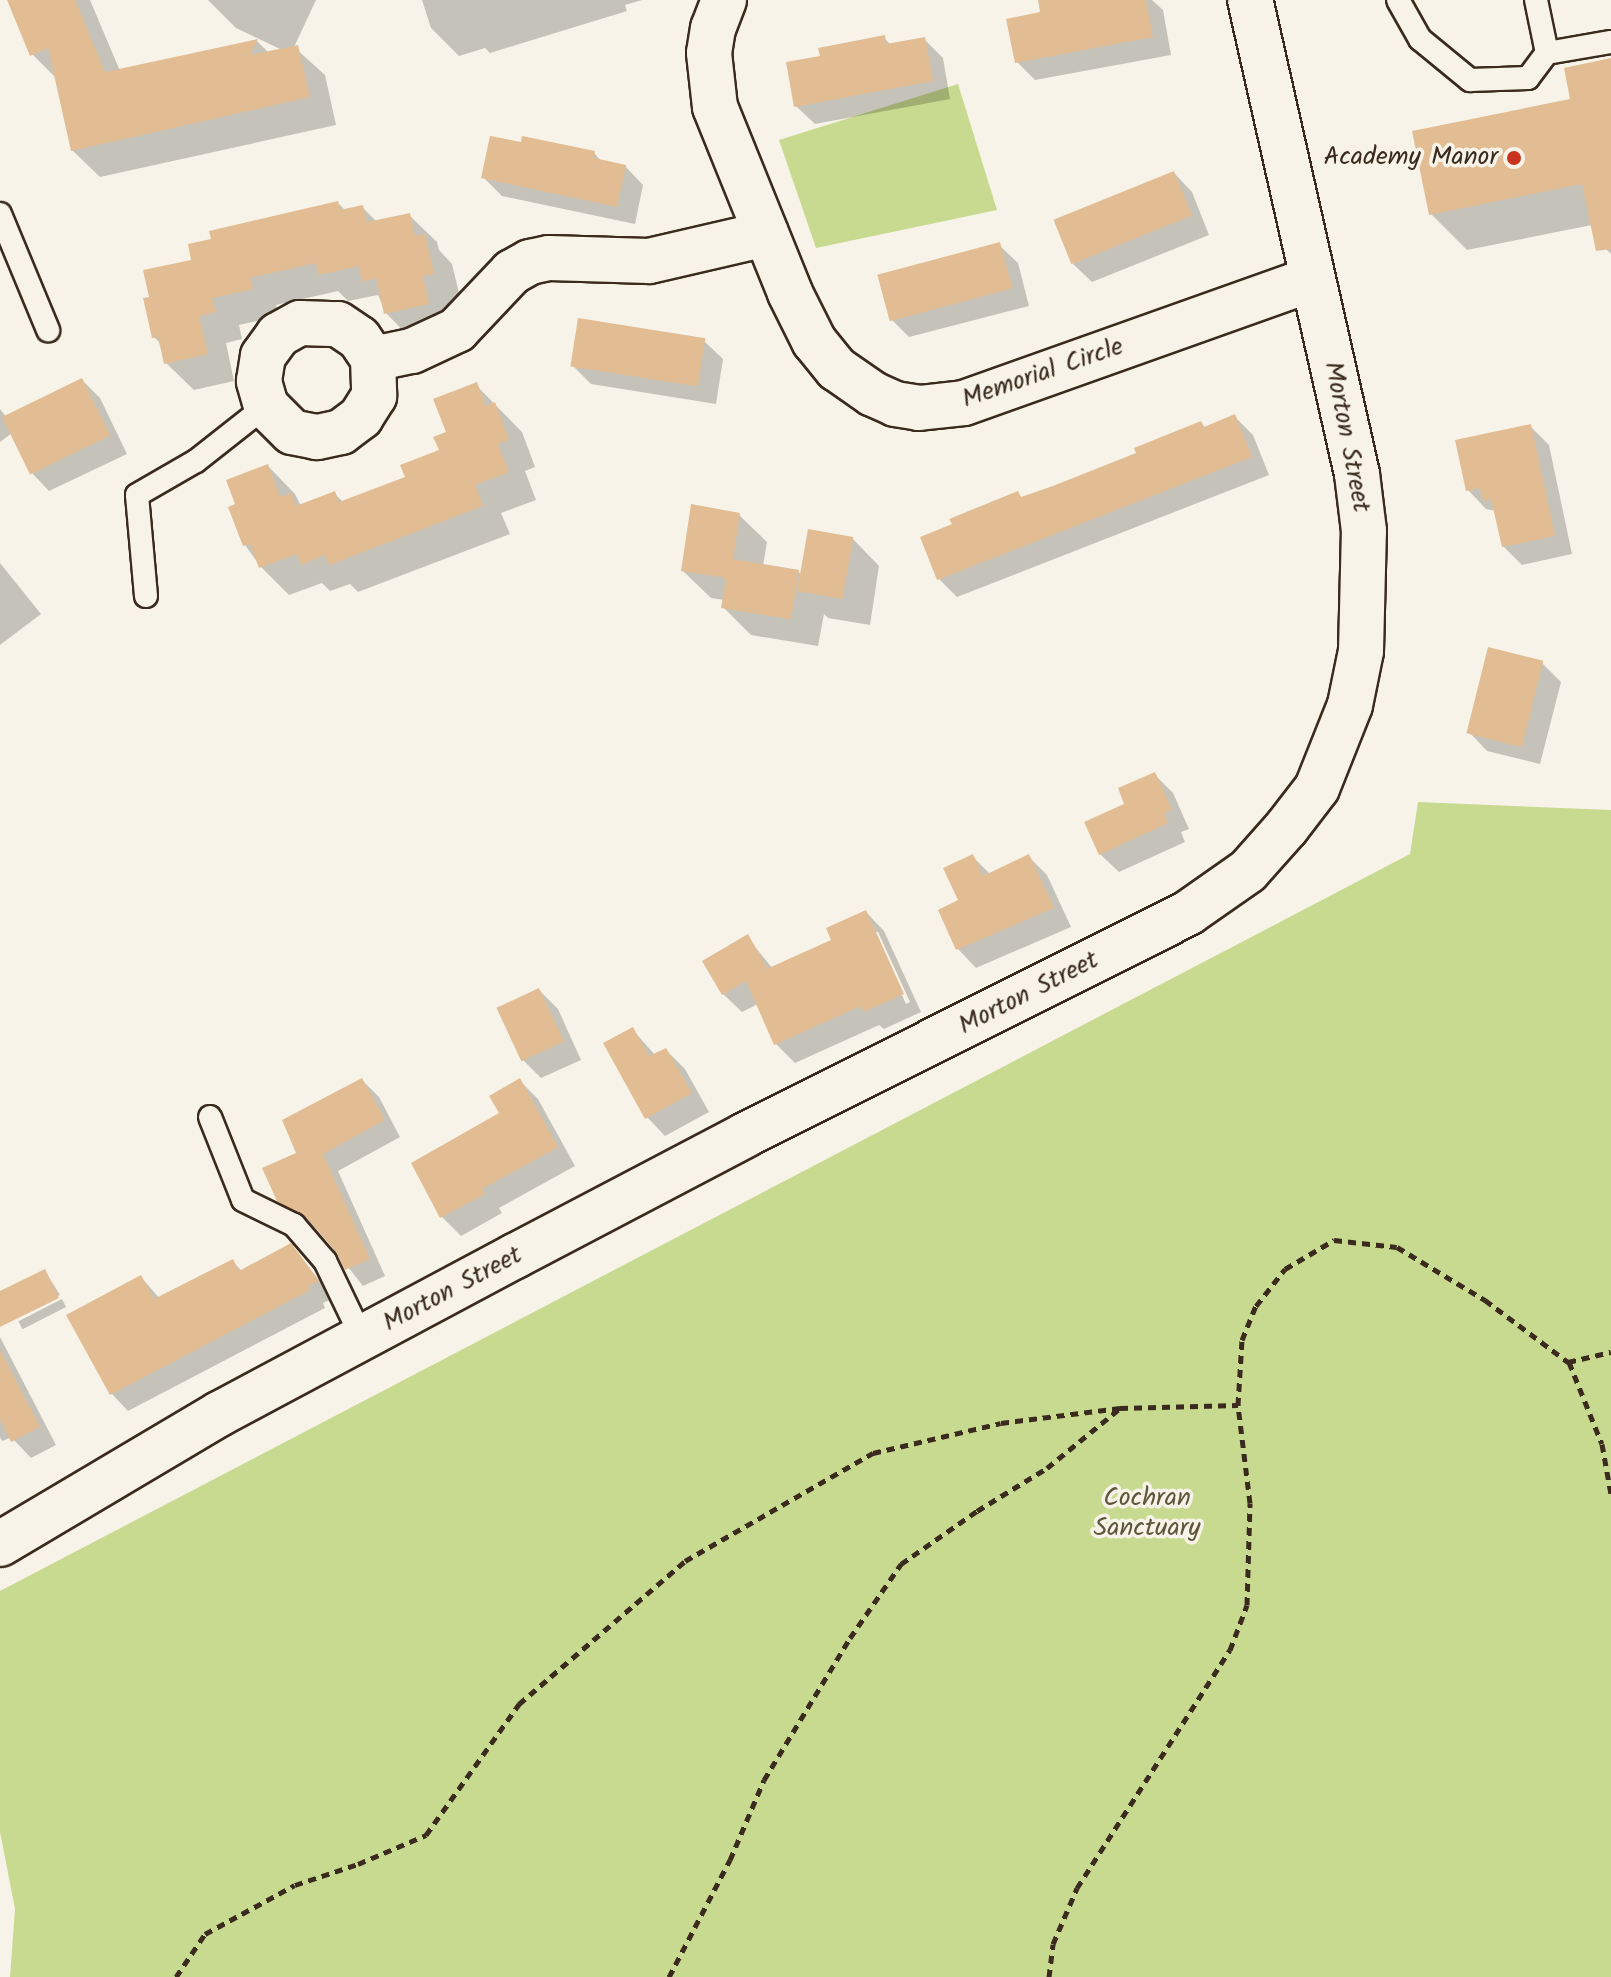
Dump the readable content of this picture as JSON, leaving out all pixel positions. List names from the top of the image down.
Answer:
{
  "streets": {
    "street": ["Memorial Circle", "Morton Street"]
  },
  "crossings": [
    ["Memorial Circle", "Morton Street"]
  ],
  "parks": ["Cochran Sanctuary"],
  "places": ["Academy Manor"]
}
